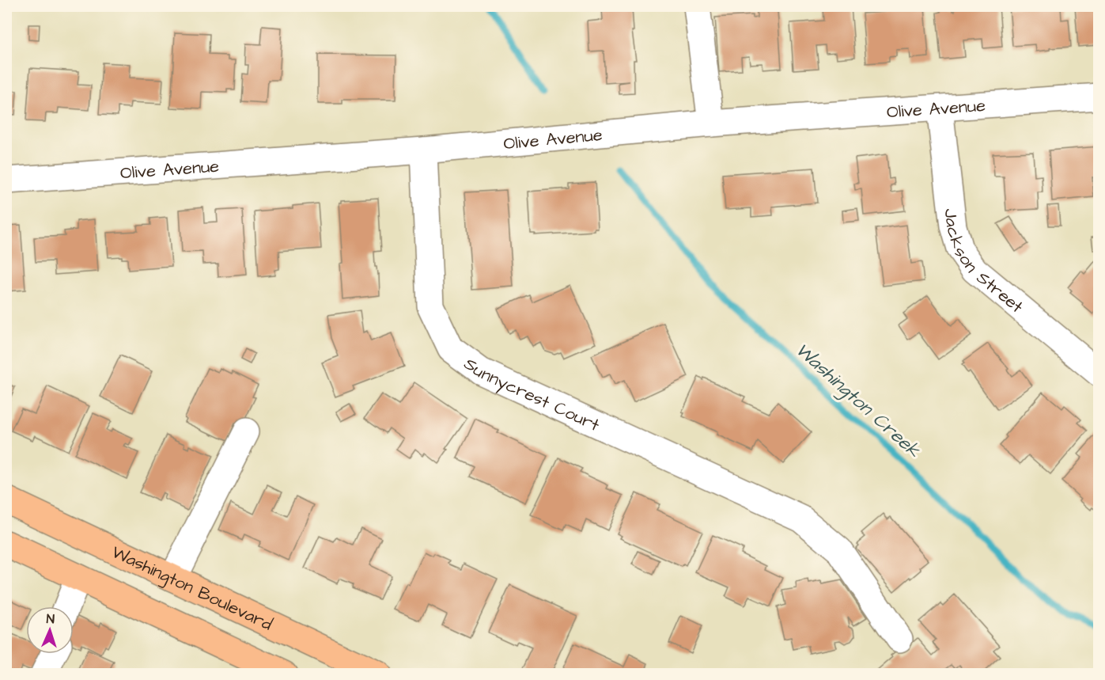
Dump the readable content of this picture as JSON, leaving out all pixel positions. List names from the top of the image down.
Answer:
{
  "streets": {
    "main road": ["Washington Boulevard"],
    "street": ["Olive Avenue", "Jackson Street", "Sunnycrest Court"]
  },
  "crossings": [
    ["Olive Avenue", "Jackson Street"],
    ["Olive Avenue", "Sunnycrest Court"]
  ],
  "water": ["Washington Creek"],
  "north": "top"
}
